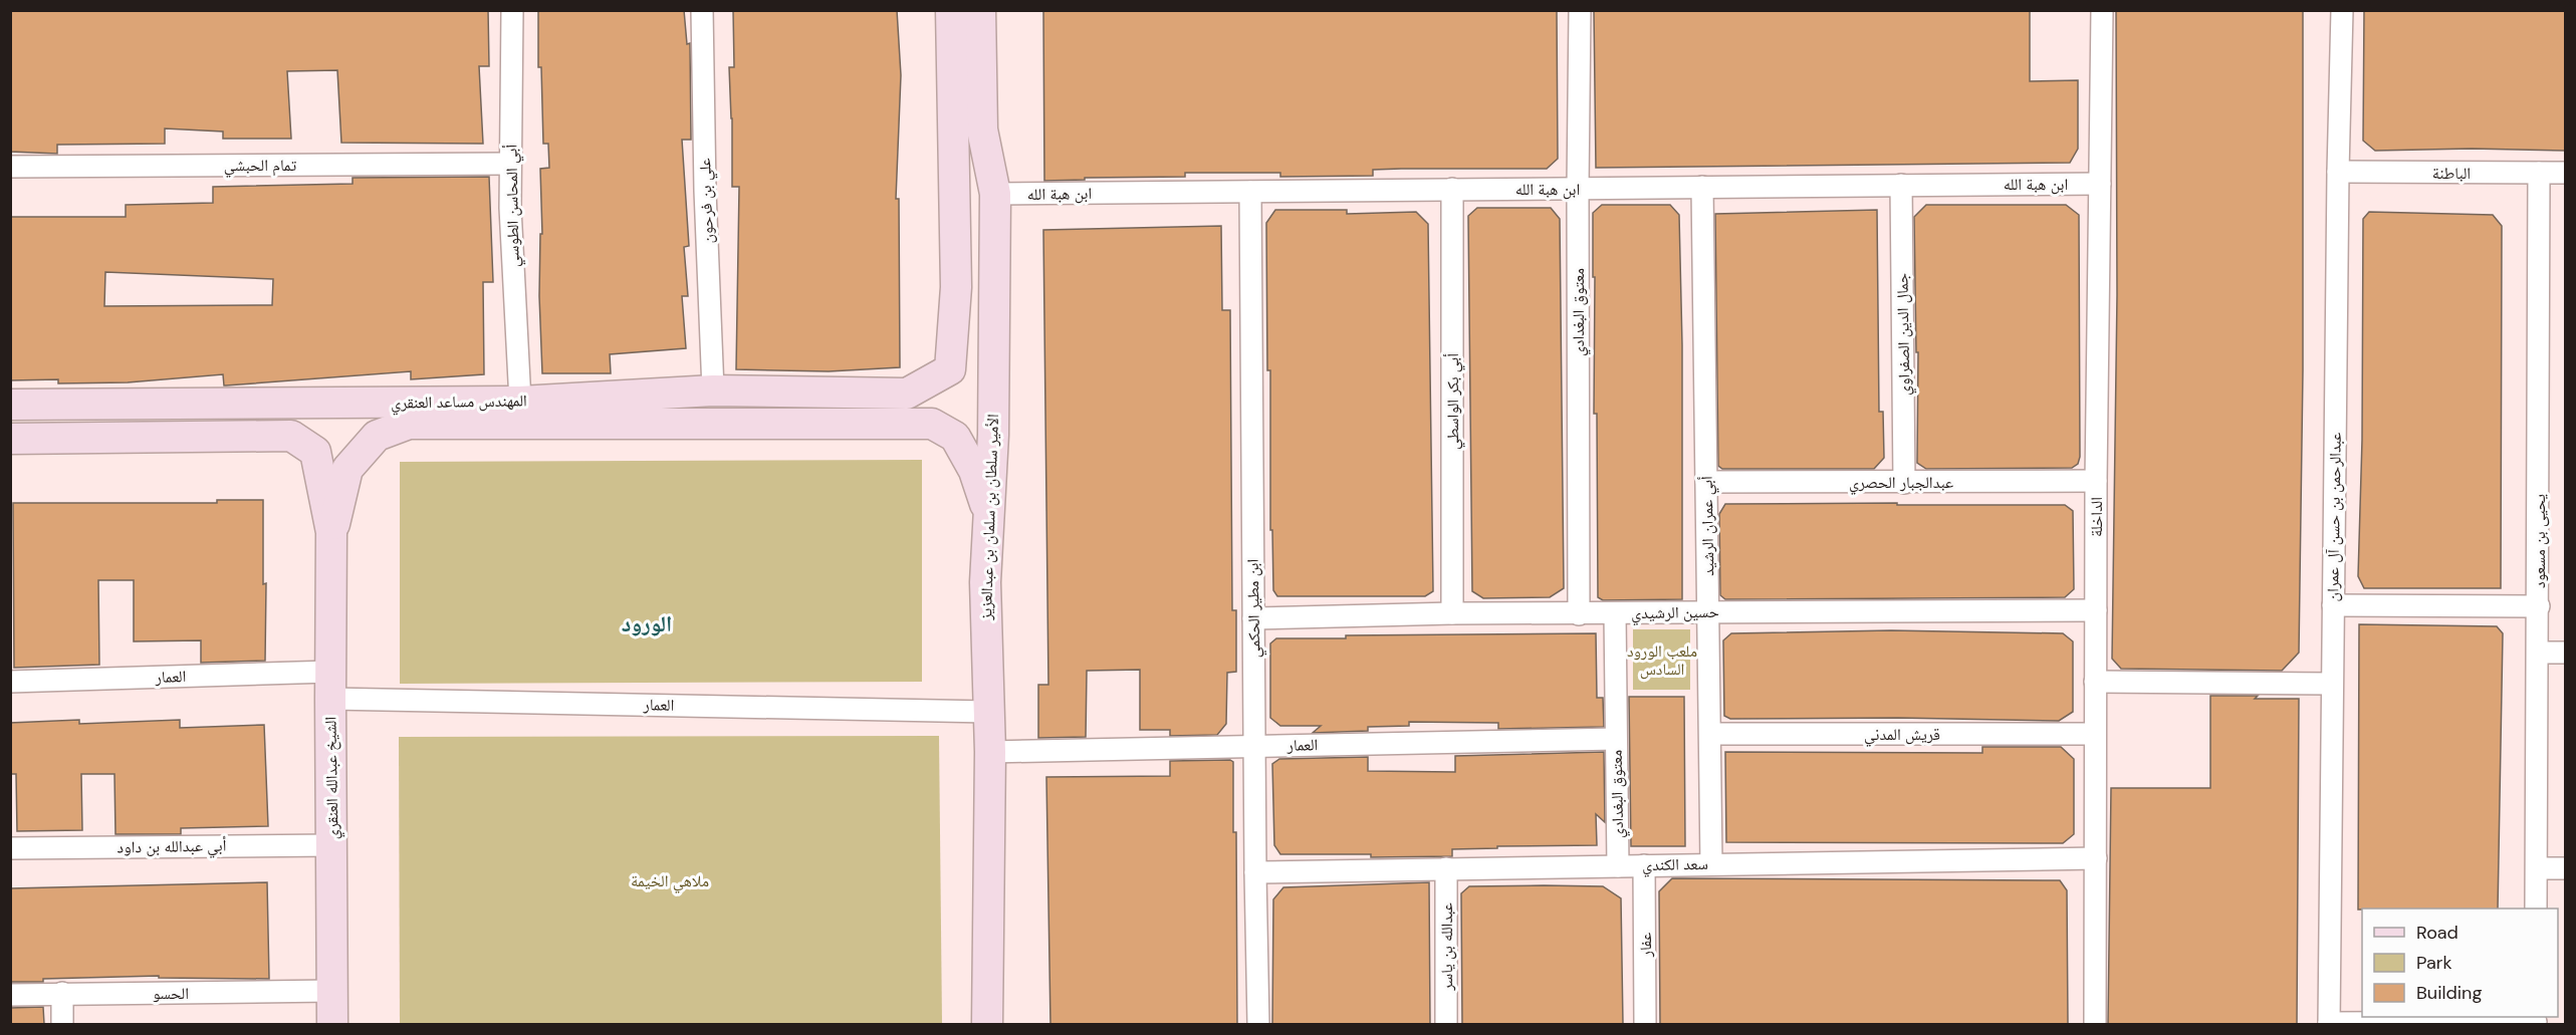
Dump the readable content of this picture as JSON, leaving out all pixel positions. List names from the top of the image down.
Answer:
{
  "streets": {
    "street": [
      "تمام الحبشي",
      "الباطنة",
      "ابن هبة الله",
      "علي بن فرحون",
      "أبي المحاسن الطوسي",
      "معتوق البغدادي",
      "جمال الدين الصفراوي",
      "المهندس مساعد العنقري",
      "أبي بكر الواسطي",
      "عبدالجبار الحصري",
      "الأمير سلطان بن سلمان بن عبدالعزيز",
      "الداخلة",
      "عبدالرحمن بن حسن آل عمران",
      "أبي عمران الرشيد",
      "يحيى بن مسعود",
      "ابن مطير الحكمي",
      "حسين الرشيدي",
      "العمار",
      "قريش المدني",
      "الشيخ عبدالله العنقري",
      "أبي عبدالله بن داود",
      "سعد الكندي",
      "عفار",
      "عبدالله بن ياسر",
      "الحسو"
    ]
  },
  "crossings": [
    ["تمام الحبشي", "أبي المحاسن الطوسي"],
    ["الباطنة", "عبدالرحمن بن حسن آل عمران"],
    ["الباطنة", "يحيى بن مسعود"],
    ["ابن هبة الله", "معتوق البغدادي"],
    ["ابن هبة الله", "جمال الدين الصفراوي"],
    ["ابن هبة الله", "أبي بكر الواسطي"],
    ["ابن هبة الله", "الأمير سلطان بن سلمان بن عبدالعزيز"],
    ["ابن هبة الله", "الداخلة"],
    ["ابن هبة الله", "أبي عمران الرشيد"],
    ["ابن هبة الله", "ابن مطير الحكمي"],
    ["علي بن فرحون", "المهندس مساعد العنقري"],
    ["أبي المحاسن الطوسي", "المهندس مساعد العنقري"],
    ["معتوق البغدادي", "حسين الرشيدي"],
    ["معتوق البغدادي", "العمار"],
    ["معتوق البغدادي", "سعد الكندي"],
    ["جمال الدين الصفراوي", "عبدالجبار الحصري"],
    ["المهندس مساعد العنقري", "الأمير سلطان بن سلمان بن عبدالعزيز"],
    ["أبي بكر الواسطي", "حسين الرشيدي"],
    ["عبدالجبار الحصري", "الداخلة"],
    ["عبدالجبار الحصري", "أبي عمران الرشيد"],
    ["الأمير سلطان بن سلمان بن عبدالعزيز", "العمار"],
    ["الداخلة", "حسين الرشيدي"],
    ["الداخلة", "قريش المدني"],
    ["الداخلة", "سعد الكندي"],
    ["أبي عمران الرشيد", "حسين الرشيدي"],
    ["أبي عمران الرشيد", "قريش المدني"],
    ["أبي عمران الرشيد", "سعد الكندي"],
    ["ابن مطير الحكمي", "حسين الرشيدي"],
    ["ابن مطير الحكمي", "العمار"],
    ["ابن مطير الحكمي", "سعد الكندي"],
    ["العمار", "الشيخ عبدالله العنقري"],
    ["الشيخ عبدالله العنقري", "أبي عبدالله بن داود"],
    ["الشيخ عبدالله العنقري", "الحسو"],
    ["سعد الكندي", "عفار"],
    ["سعد الكندي", "عبدالله بن ياسر"]
  ],
  "districts": ["الورود"],
  "parks": ["ملعب الورود السادس", "ملاهي الخيمة"],
  "legend": ["Road", "Park", "Building"]
}
